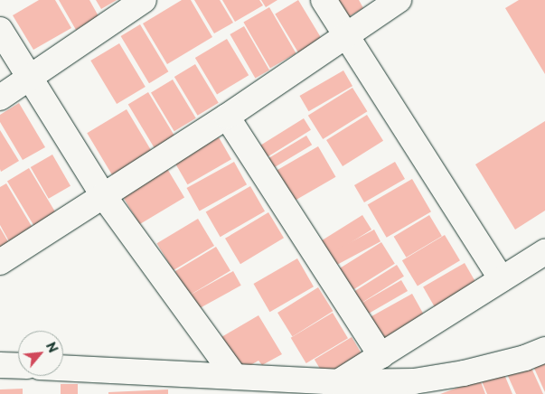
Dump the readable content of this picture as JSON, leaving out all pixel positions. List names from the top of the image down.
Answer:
{
  "north": "top right"
}
